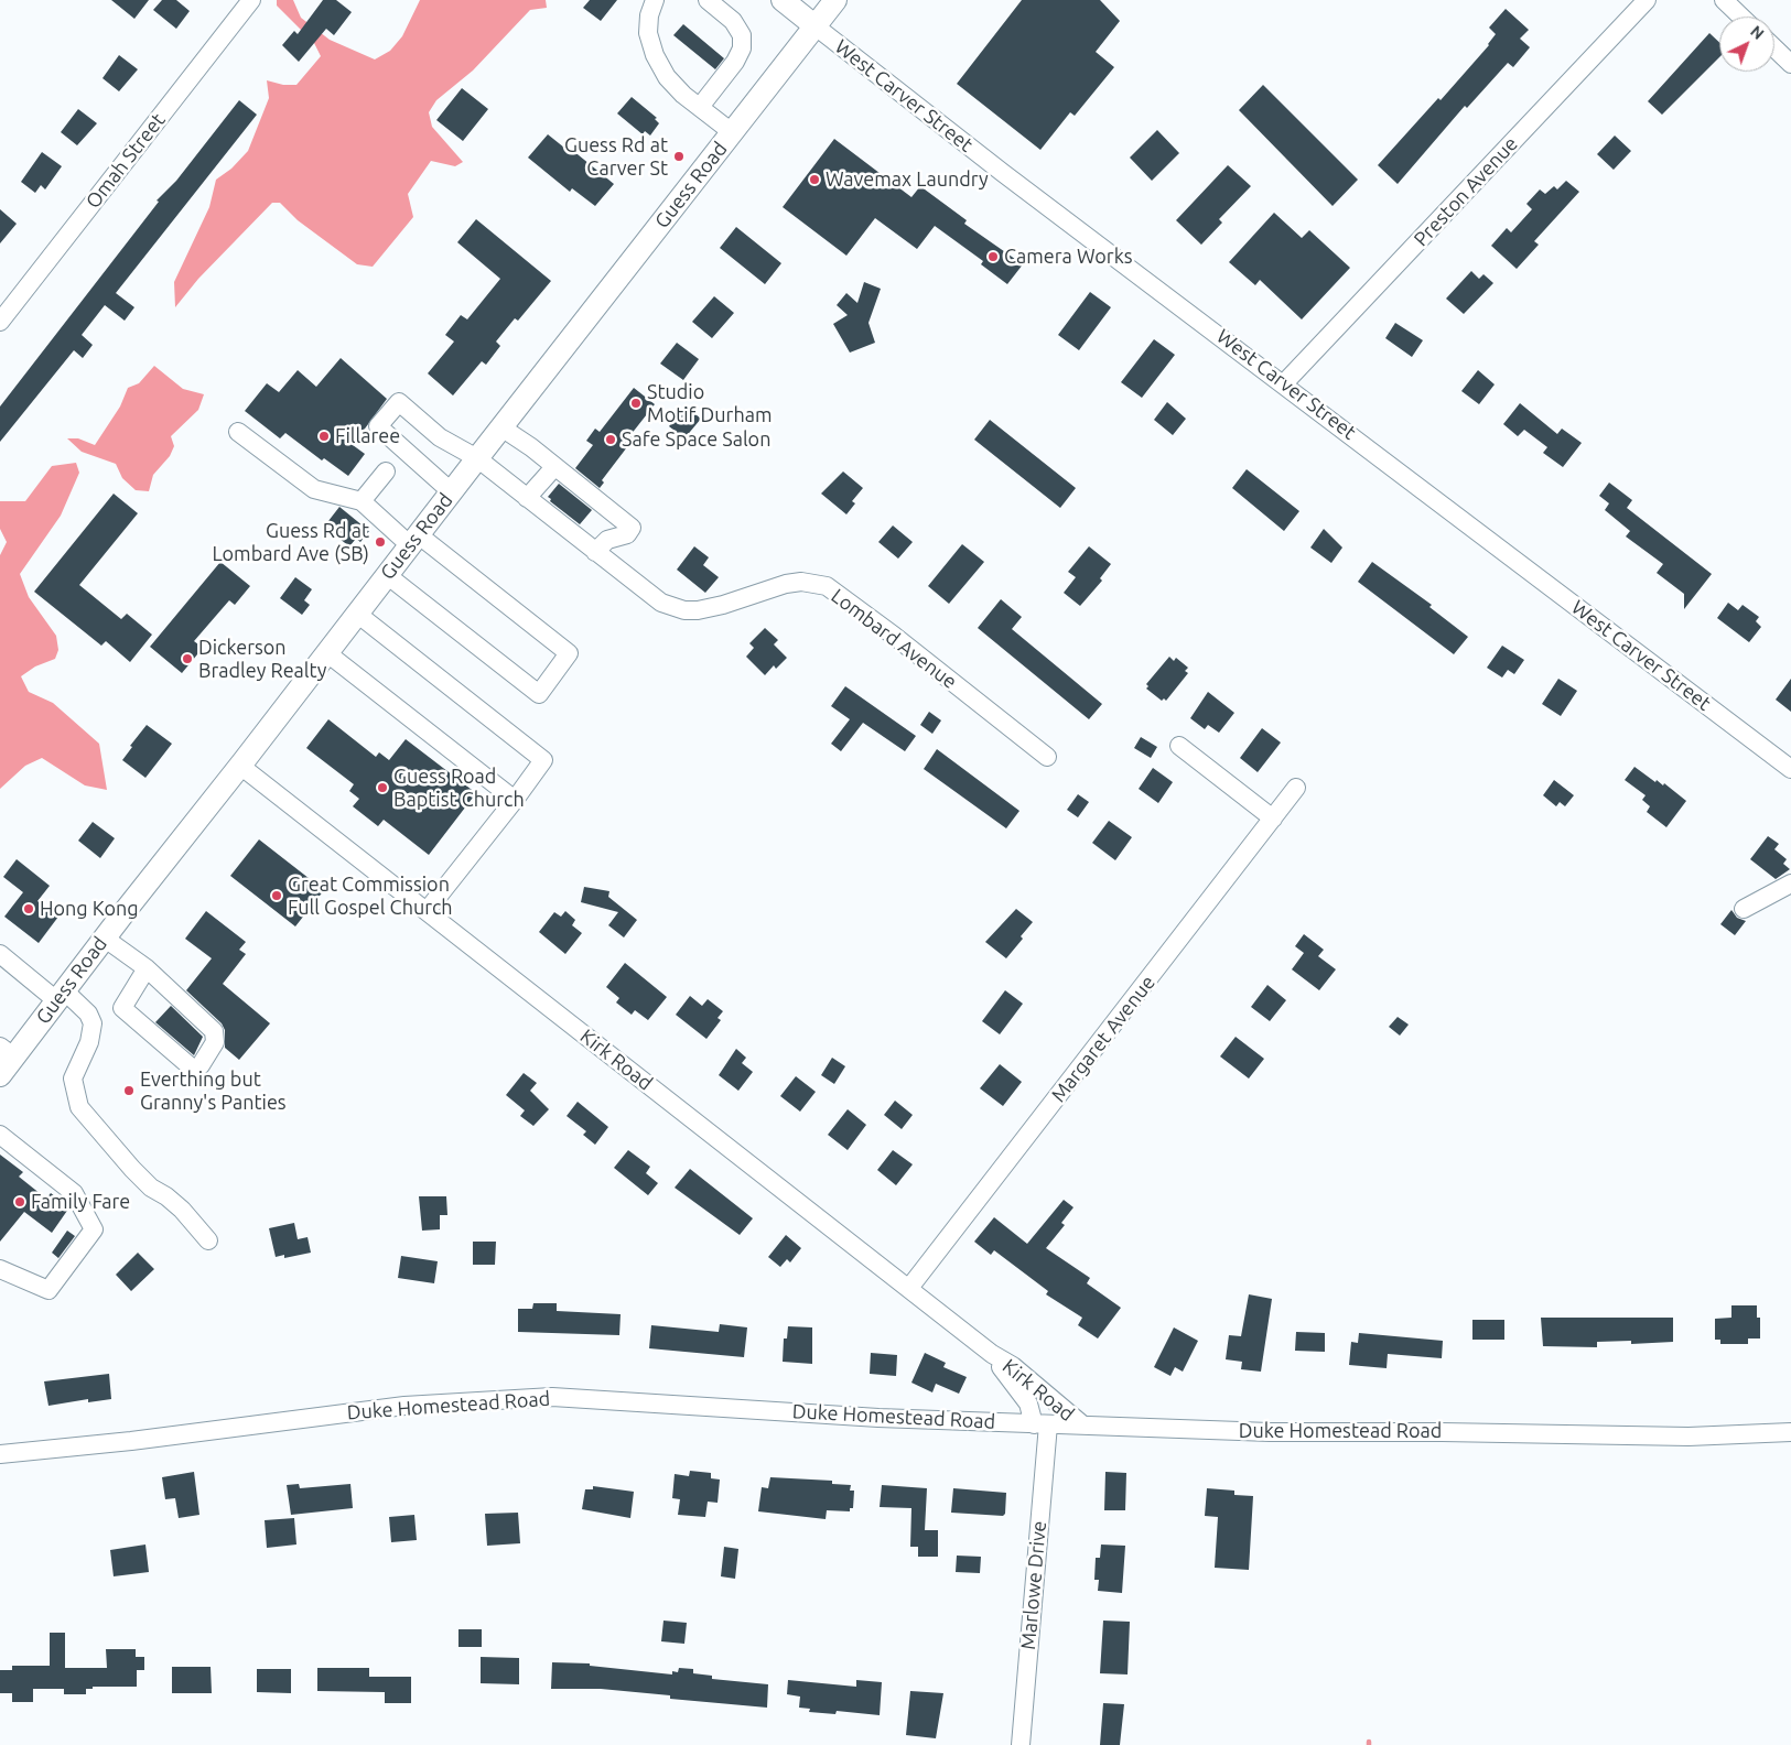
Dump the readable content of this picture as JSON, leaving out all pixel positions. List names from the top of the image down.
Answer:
{
  "streets": {
    "main road": ["West Carver Street", "Guess Road"],
    "street": [
      "Omah Street",
      "Preston Avenue",
      "Lombard Avenue",
      "Margaret Avenue",
      "Kirk Road",
      "Duke Homestead Road",
      "Marlowe Drive"
    ]
  },
  "crossings": [
    ["West Carver Street", "Guess Road"],
    ["West Carver Street", "Preston Avenue"],
    ["Guess Road", "Lombard Avenue"],
    ["Guess Road", "Kirk Road"],
    ["Margaret Avenue", "Kirk Road"],
    ["Kirk Road", "Duke Homestead Road"],
    ["Kirk Road", "Marlowe Drive"],
    ["Duke Homestead Road", "Marlowe Drive"]
  ],
  "places": [
    "Guess Rd at Carver St",
    "Wavemax Laundry",
    "Camera Works",
    "Studio Motif Durham",
    "Fillaree",
    "Safe Space Salon",
    "Guess Rd at Lombard Ave (SB)",
    "Dickerson Bradley Realty",
    "Guess Road Baptist Church",
    "Great Commission Full Gospel Church",
    "Hong Kong",
    "Everthing but Granny's Panties",
    "Family Fare"
  ],
  "north": "top right"
}
